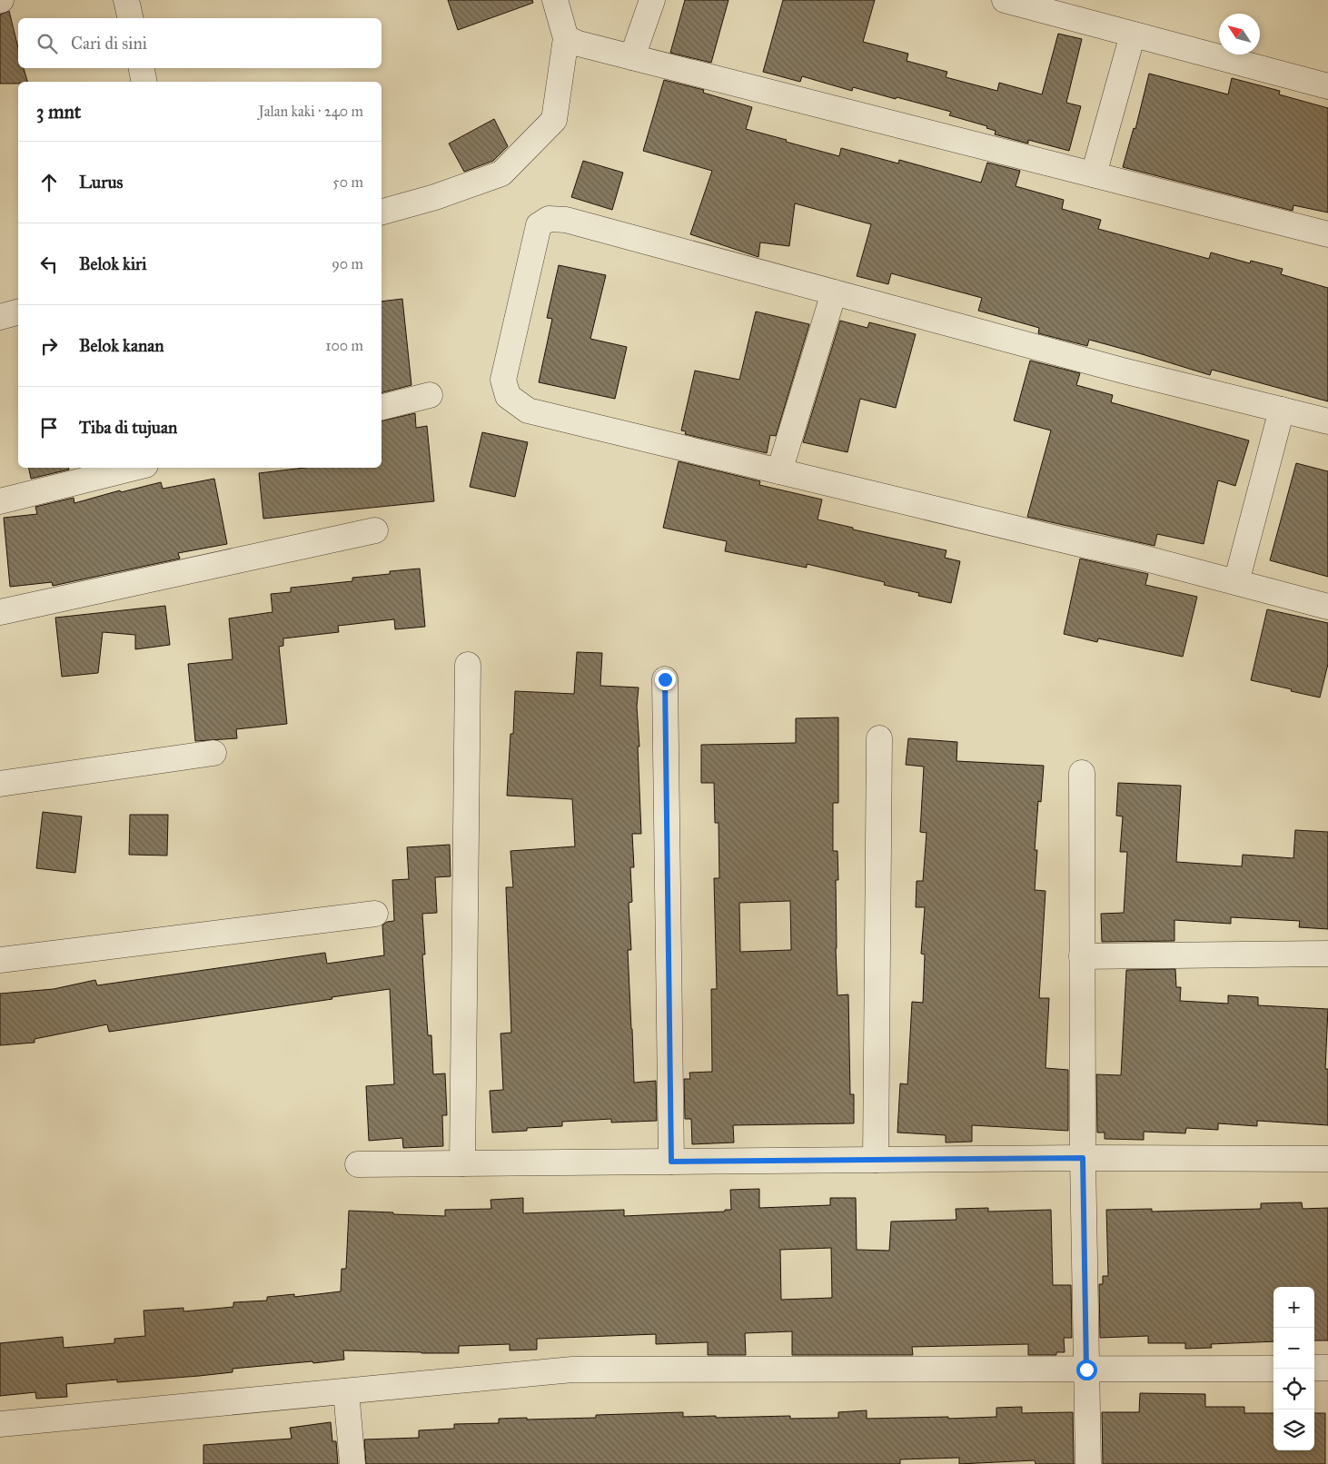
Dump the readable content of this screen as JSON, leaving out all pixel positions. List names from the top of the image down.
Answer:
{
  "north": "top left",
  "page": {
    "search": "Cari di sini",
    "heading": ["3 mnt", "Jalan kaki · 240 m"],
    "list": [
      ["Lurus", "50 m"],
      ["Belok kiri", "90 m"],
      ["Belok kanan", "100 m"],
      "Tiba di tujuan"
    ],
    "map_buttons": ["+", "−"]
  }
}
